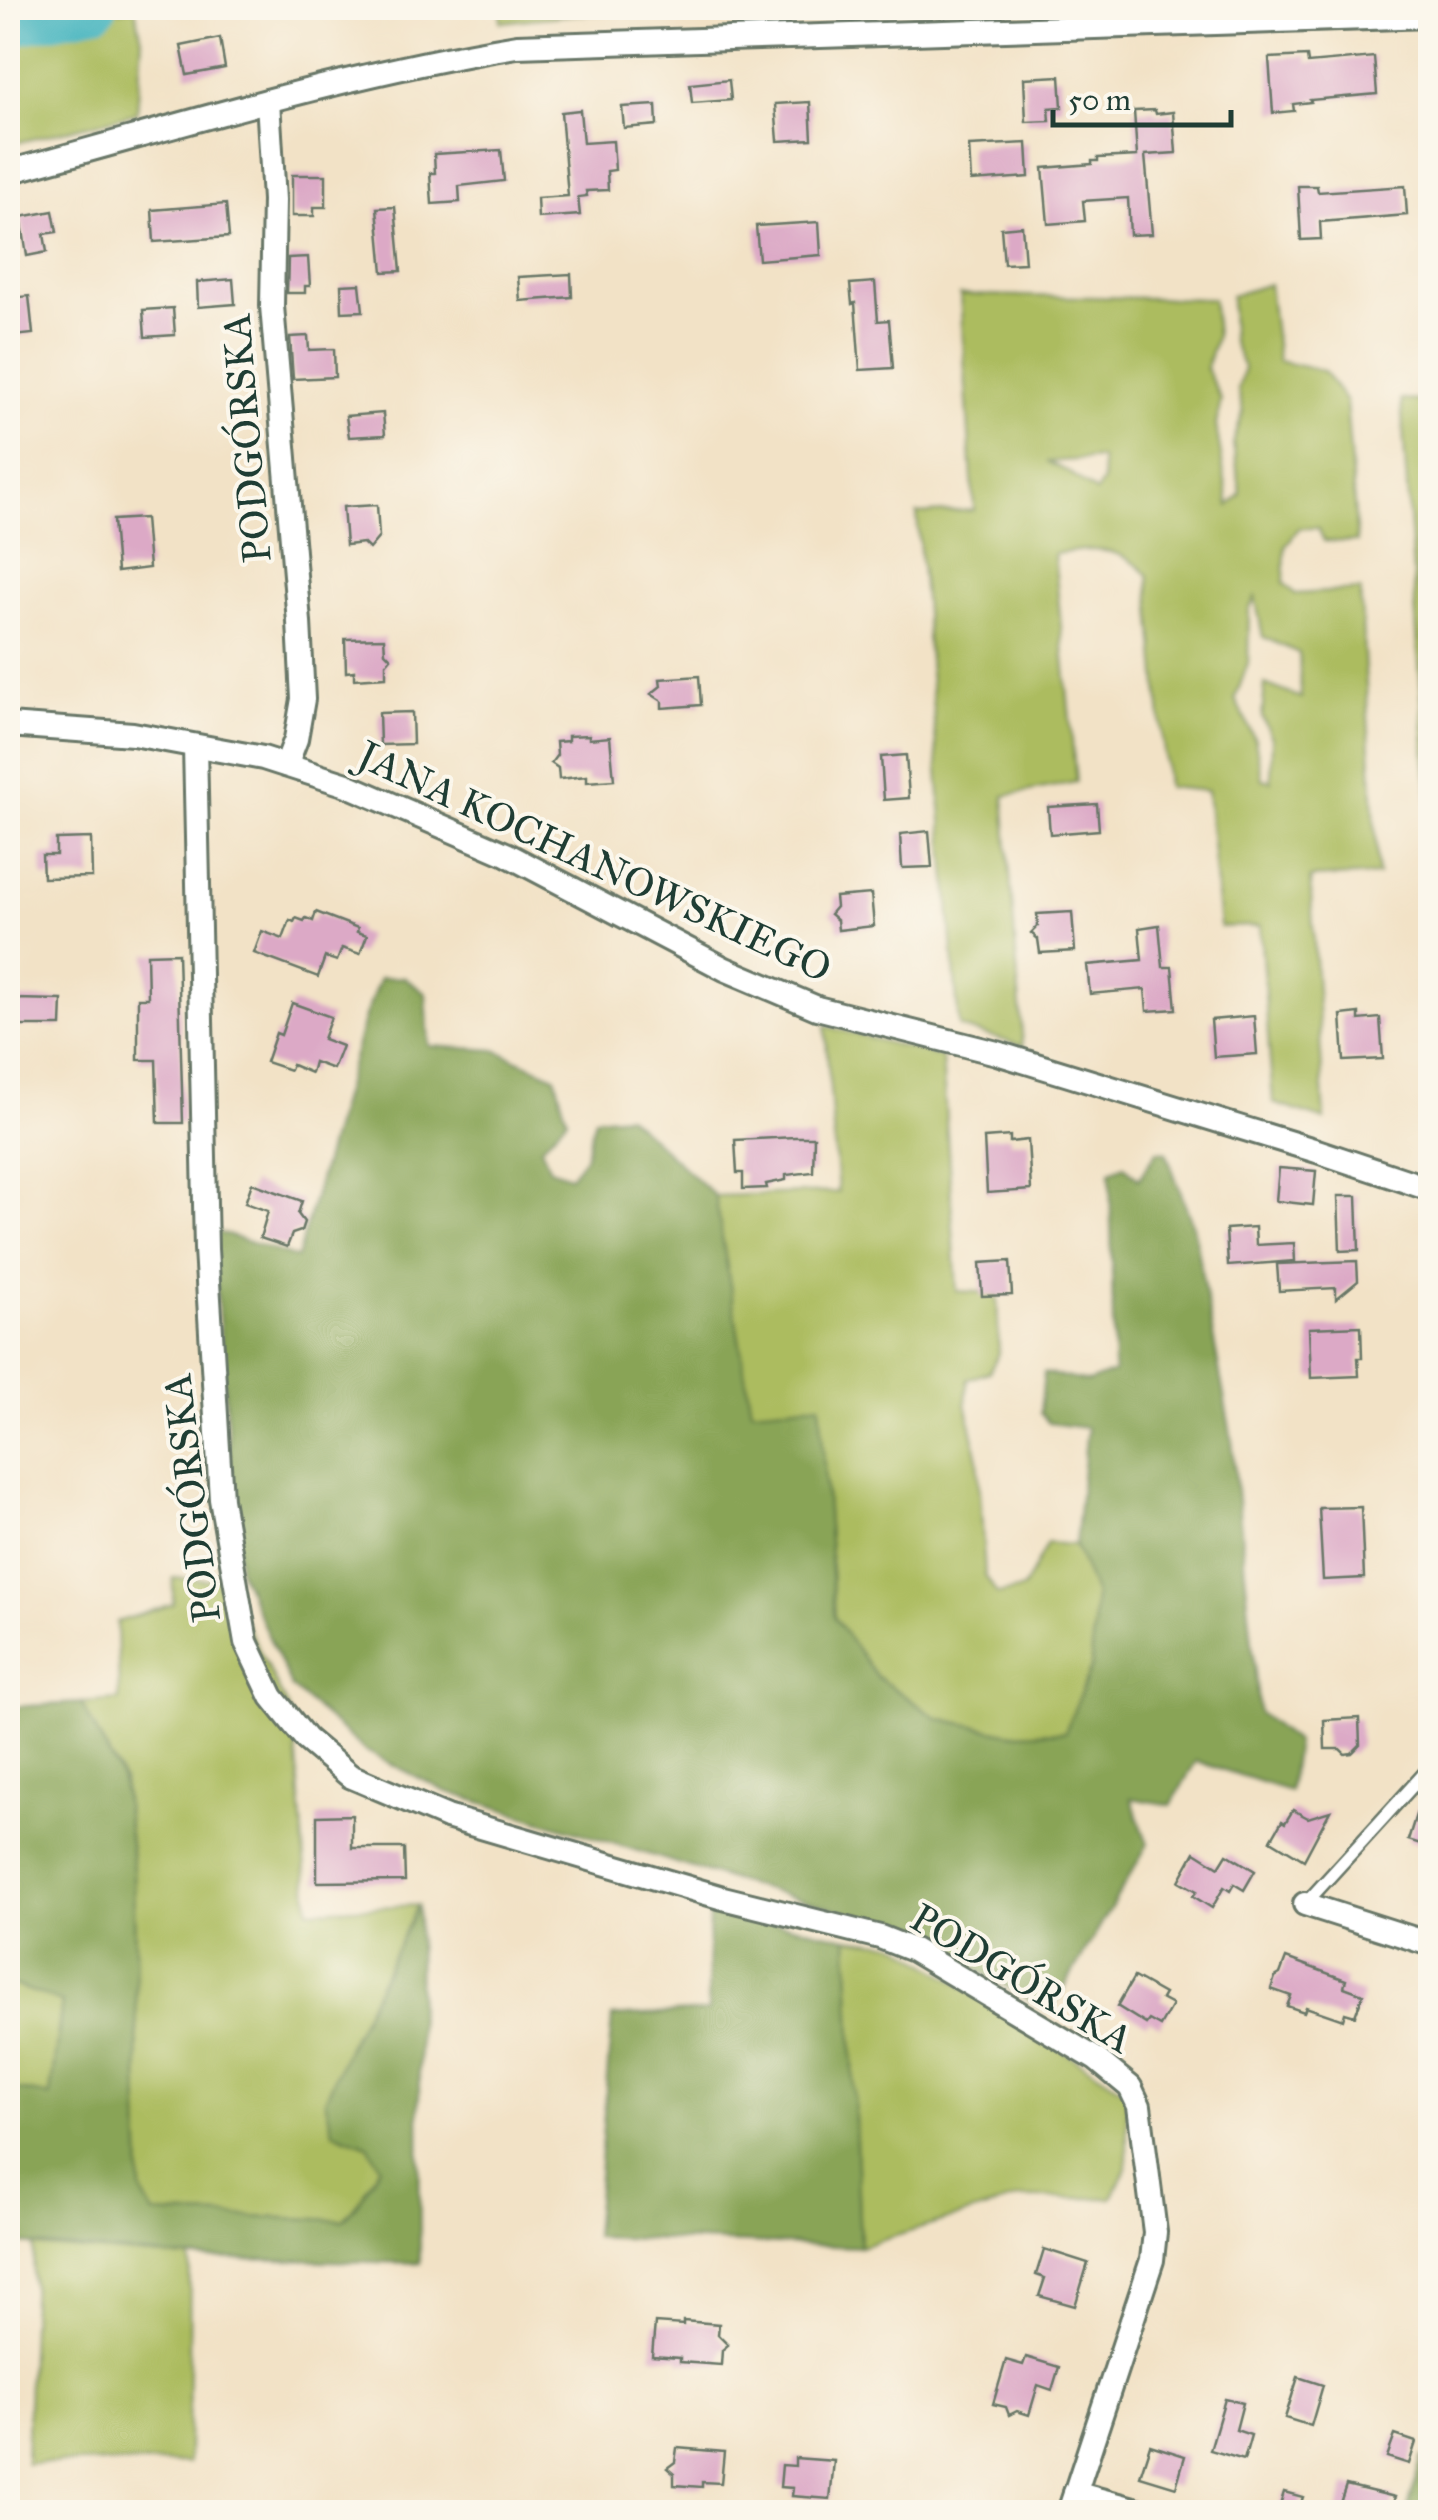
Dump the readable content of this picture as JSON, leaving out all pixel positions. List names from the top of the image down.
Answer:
{
  "streets": {
    "street": ["PODGÓRSKA", "JANA KOCHANOWSKIEGO"]
  },
  "crossings": [
    ["PODGÓRSKA", "JANA KOCHANOWSKIEGO"]
  ],
  "scale_bar": "50 m"
}
